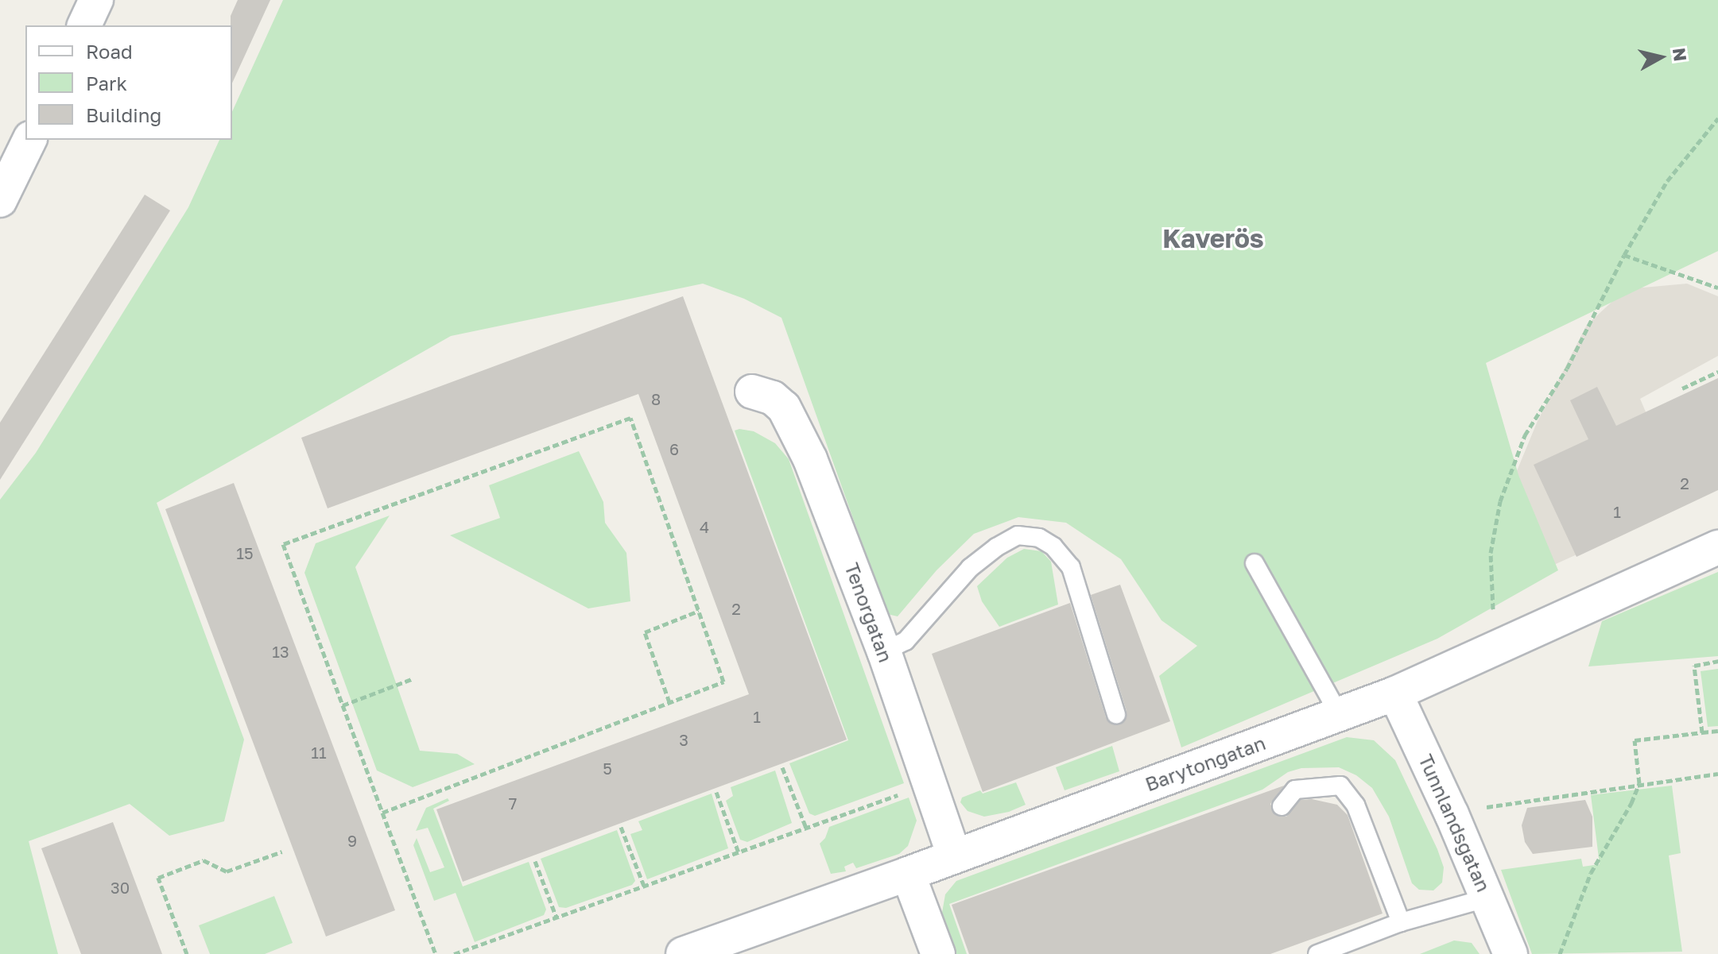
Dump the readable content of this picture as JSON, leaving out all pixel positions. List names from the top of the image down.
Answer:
{
  "streets": {
    "street": ["Tenorgatan", "Barytongatan", "Tunnlandsgatan"]
  },
  "crossings": [
    ["Tenorgatan", "Barytongatan"],
    ["Barytongatan", "Tunnlandsgatan"]
  ],
  "districts": ["Kaverös"],
  "house_numbers": [
    "8",
    "6",
    "2",
    "1",
    "4",
    "15",
    "2",
    "13",
    "1",
    "3",
    "11",
    "5",
    "7",
    "9",
    "30"
  ],
  "legend": ["Road", "Park", "Building"],
  "north": "right"
}
